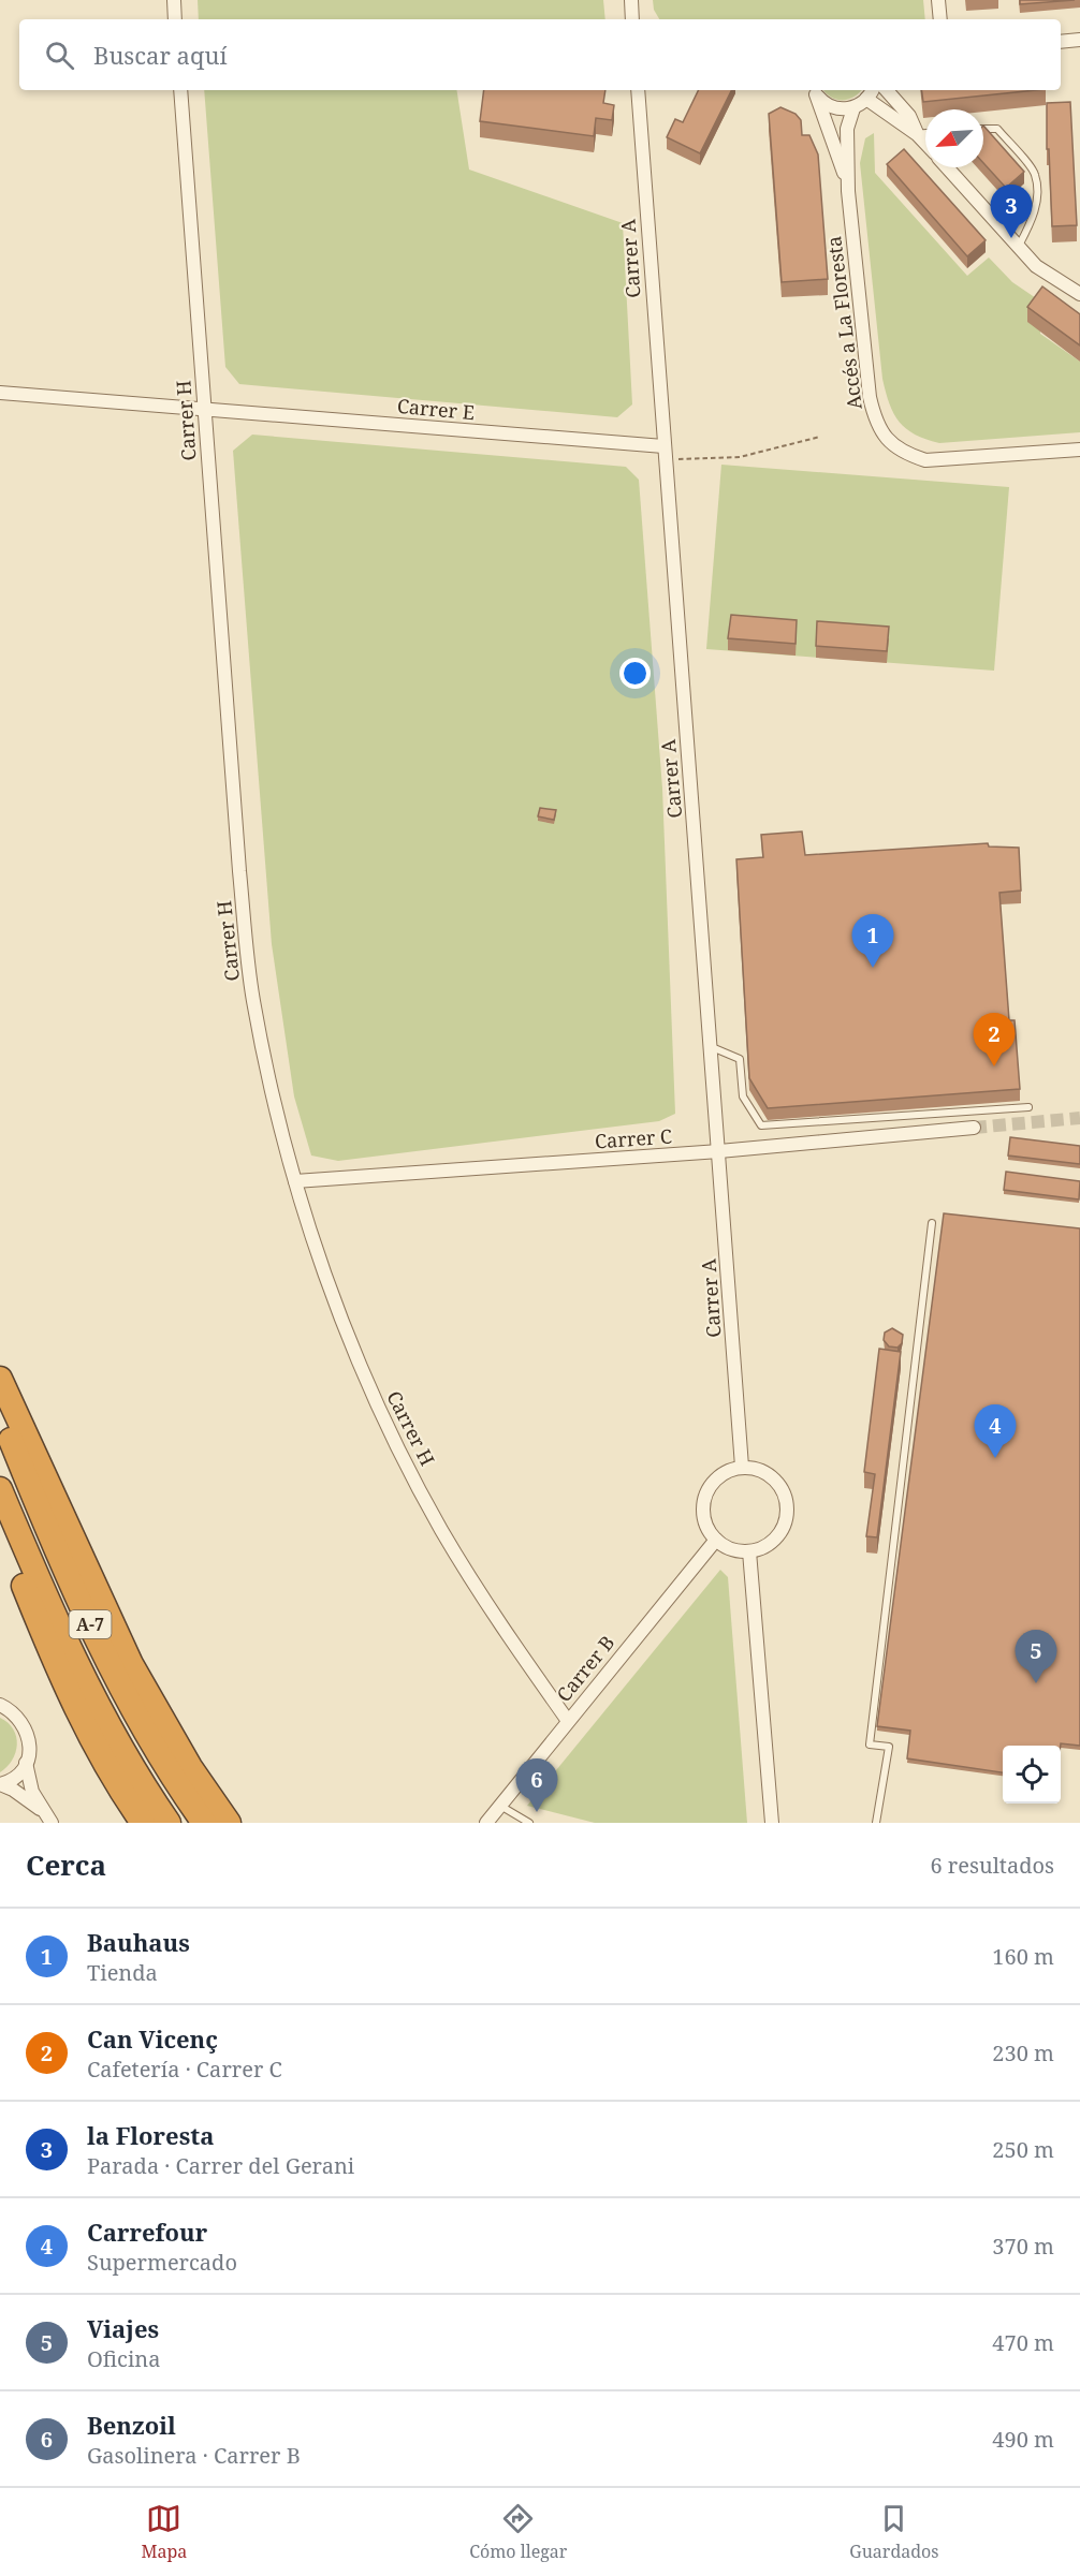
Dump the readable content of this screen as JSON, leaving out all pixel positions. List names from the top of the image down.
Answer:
{
  "streets": {
    "highway": ["A-7"],
    "street": [
      "Carrer A",
      "Accés a La Floresta",
      "Carrer E",
      "Carrer H",
      "Carrer C",
      "Carrer B"
    ]
  },
  "crossings": [
    ["Carrer A", "Carrer E"],
    ["Carrer A", "Carrer C"],
    ["Carrer A", "Carrer B"],
    ["Carrer E", "Carrer H"],
    ["Carrer H", "Carrer C"],
    ["Carrer H", "Carrer B"]
  ],
  "north": "bottom left",
  "page": {
    "search": "Buscar aquí",
    "pins": [
      "3",
      "1",
      "2",
      "4",
      "5",
      "6"
    ],
    "heading": ["Cerca", "6 resultados"],
    "list": [
      {
        "mark": "1",
        "name": "Bauhaus",
        "note": "Tienda",
        "value": "160 m"
      },
      {
        "mark": "2",
        "name": "Can Vicenç",
        "note": "Cafetería · Carrer C",
        "value": "230 m"
      },
      {
        "mark": "3",
        "name": "la Floresta",
        "note": "Parada · Carrer del Gerani",
        "value": "250 m"
      },
      {
        "mark": "4",
        "name": "Carrefour",
        "note": "Supermercado",
        "value": "370 m"
      },
      {
        "mark": "5",
        "name": "Viajes",
        "note": "Oficina",
        "value": "470 m"
      },
      {
        "mark": "6",
        "name": "Benzoil",
        "note": "Gasolinera · Carrer B",
        "value": "490 m"
      }
    ],
    "nav": ["Mapa", "Cómo llegar", "Guardados"]
  }
}
